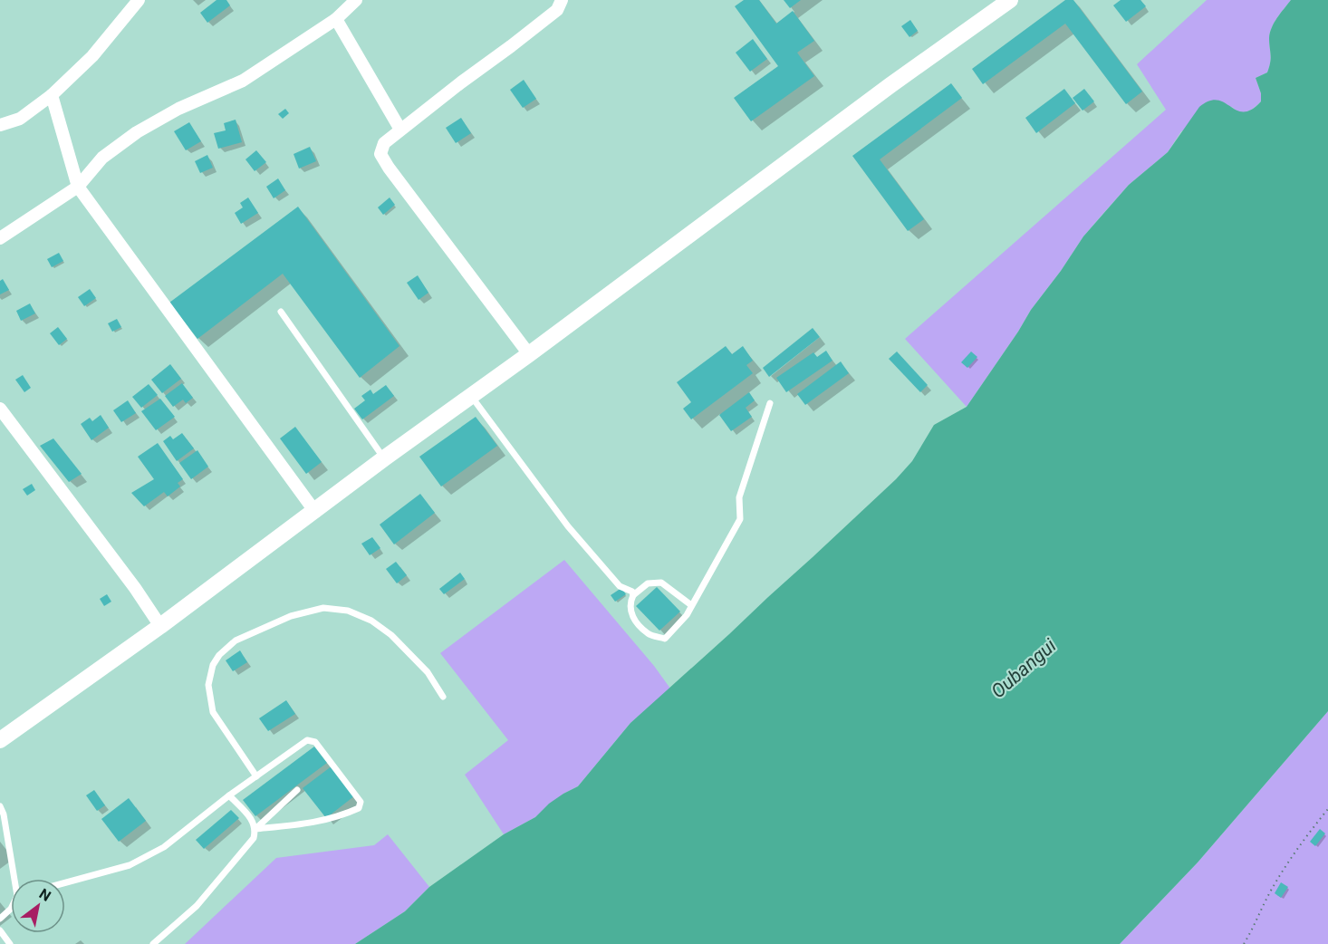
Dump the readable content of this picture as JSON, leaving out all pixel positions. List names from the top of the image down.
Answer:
{
  "water": ["Oubangui"],
  "north": "top right"
}
